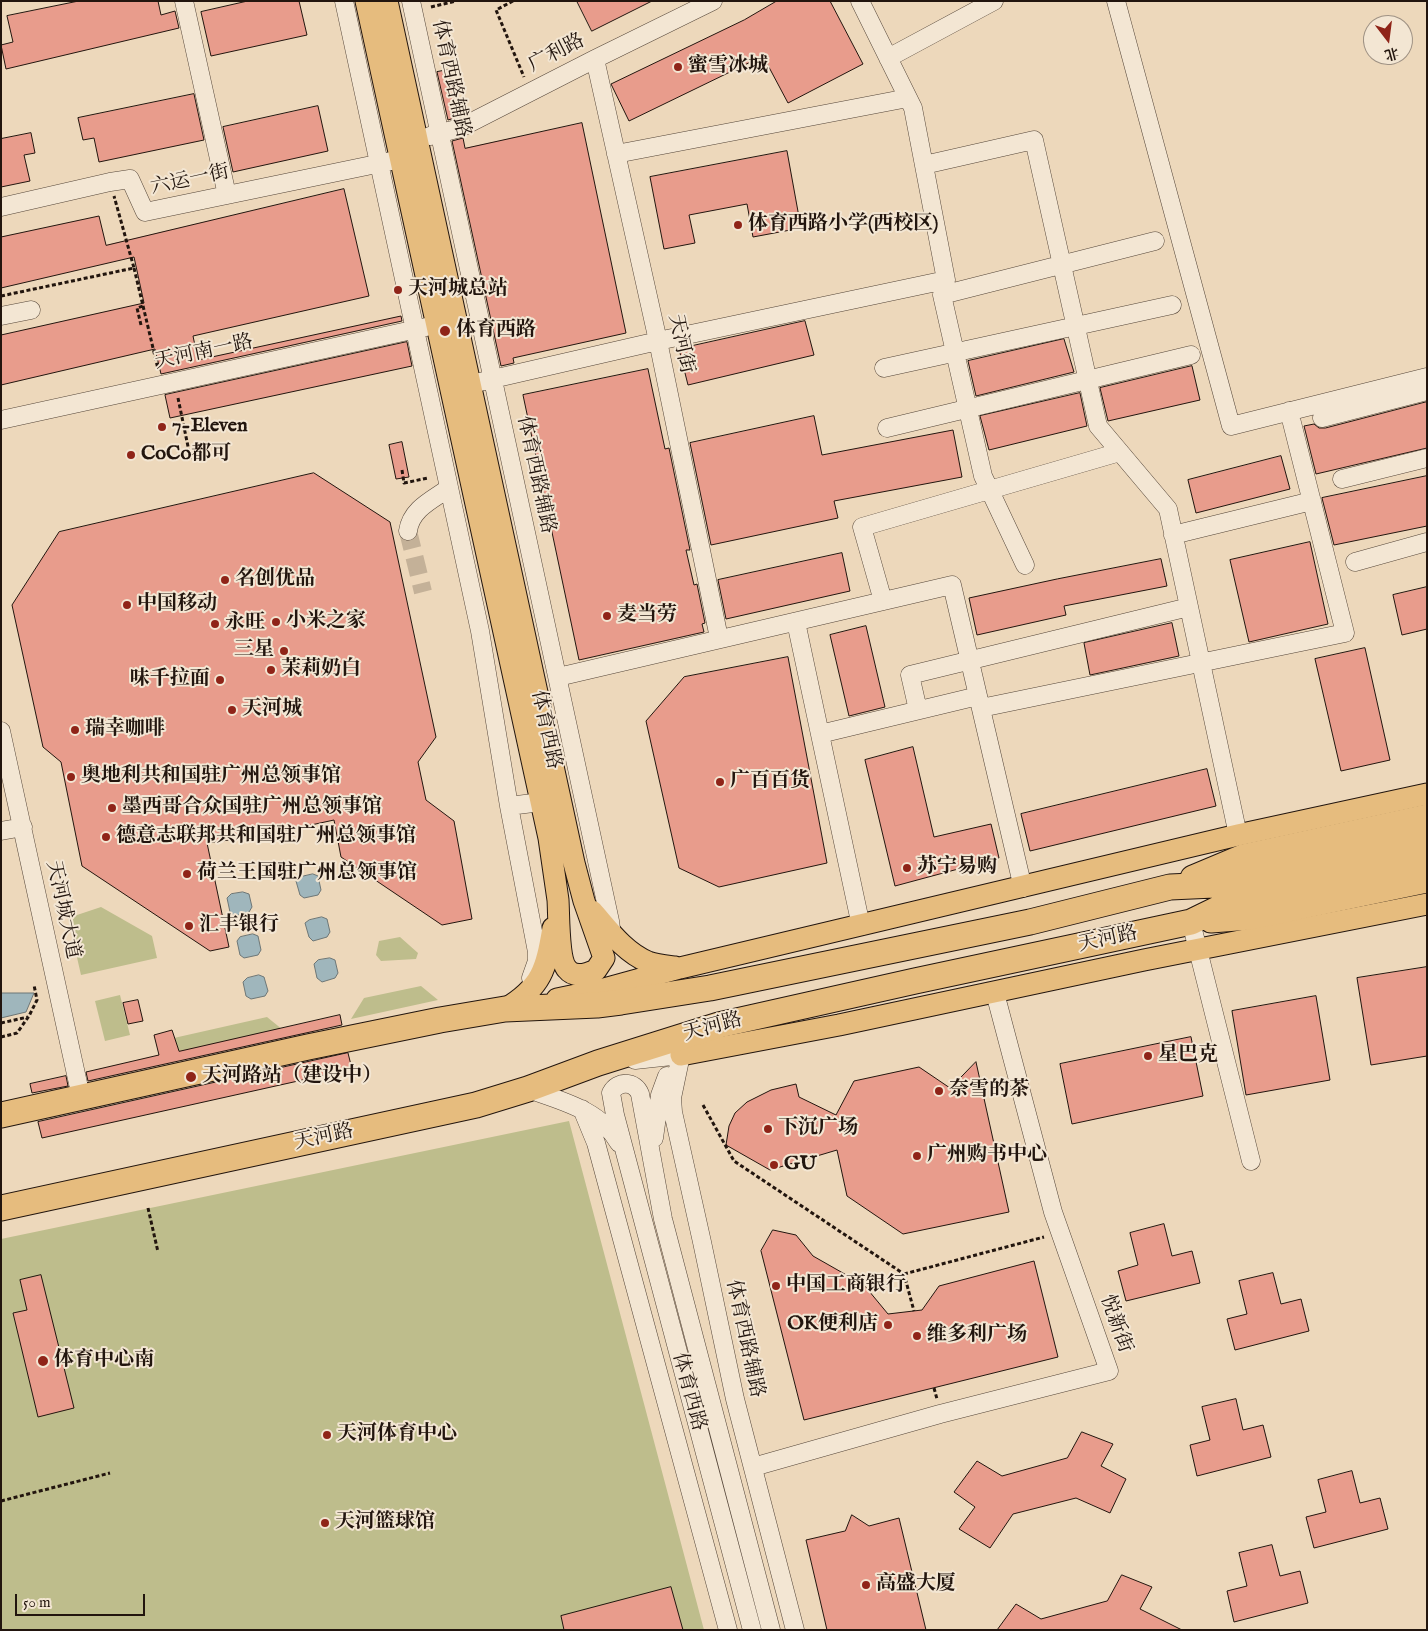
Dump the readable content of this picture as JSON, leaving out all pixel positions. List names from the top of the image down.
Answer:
{
  "streets": {
    "highway": ["天河路"],
    "main road": ["体育西路"],
    "street": [
      "广利路",
      "体育西路辅路",
      "六运一街",
      "天河街",
      "天河南一路",
      "天河城大道",
      "悦新街"
    ]
  },
  "crossings": [
    ["广利路", "体育西路辅路"],
    ["广利路", "天河街"],
    ["广利路", "体育西路"],
    ["体育西路辅路", "悦新街"],
    ["六运一街", "体育西路"],
    ["天河南一路", "体育西路"],
    ["天河城大道", "天河路"]
  ],
  "places": [
    "蜜雪冰城",
    "体育西路小学(西校区)",
    "天河城总站",
    "体育西路",
    "7-Eleven",
    "CoCo都可",
    "名创优品",
    "中国移动",
    "麦当劳",
    "小米之家",
    "永旺",
    "三星",
    "茉莉奶白",
    "味千拉面",
    "天河城",
    "瑞幸咖啡",
    "奥地利共和国驻广州总领事馆",
    "广百百货",
    "墨西哥合众国驻广州总领事馆",
    "德意志联邦共和国驻广州总领事馆",
    "苏宁易购",
    "荷兰王国驻广州总领事馆",
    "汇丰银行",
    "星巴克",
    "天河路站（建设中）",
    "奈雪的茶",
    "下沉广场",
    "广州购书中心",
    "GU",
    "中国工商银行",
    "OK便利店",
    "维多利广场",
    "体育中心南",
    "天河体育中心",
    "天河篮球馆",
    "高盛大厦"
  ],
  "scale_bar": "50 m",
  "north": "bottom"
}
